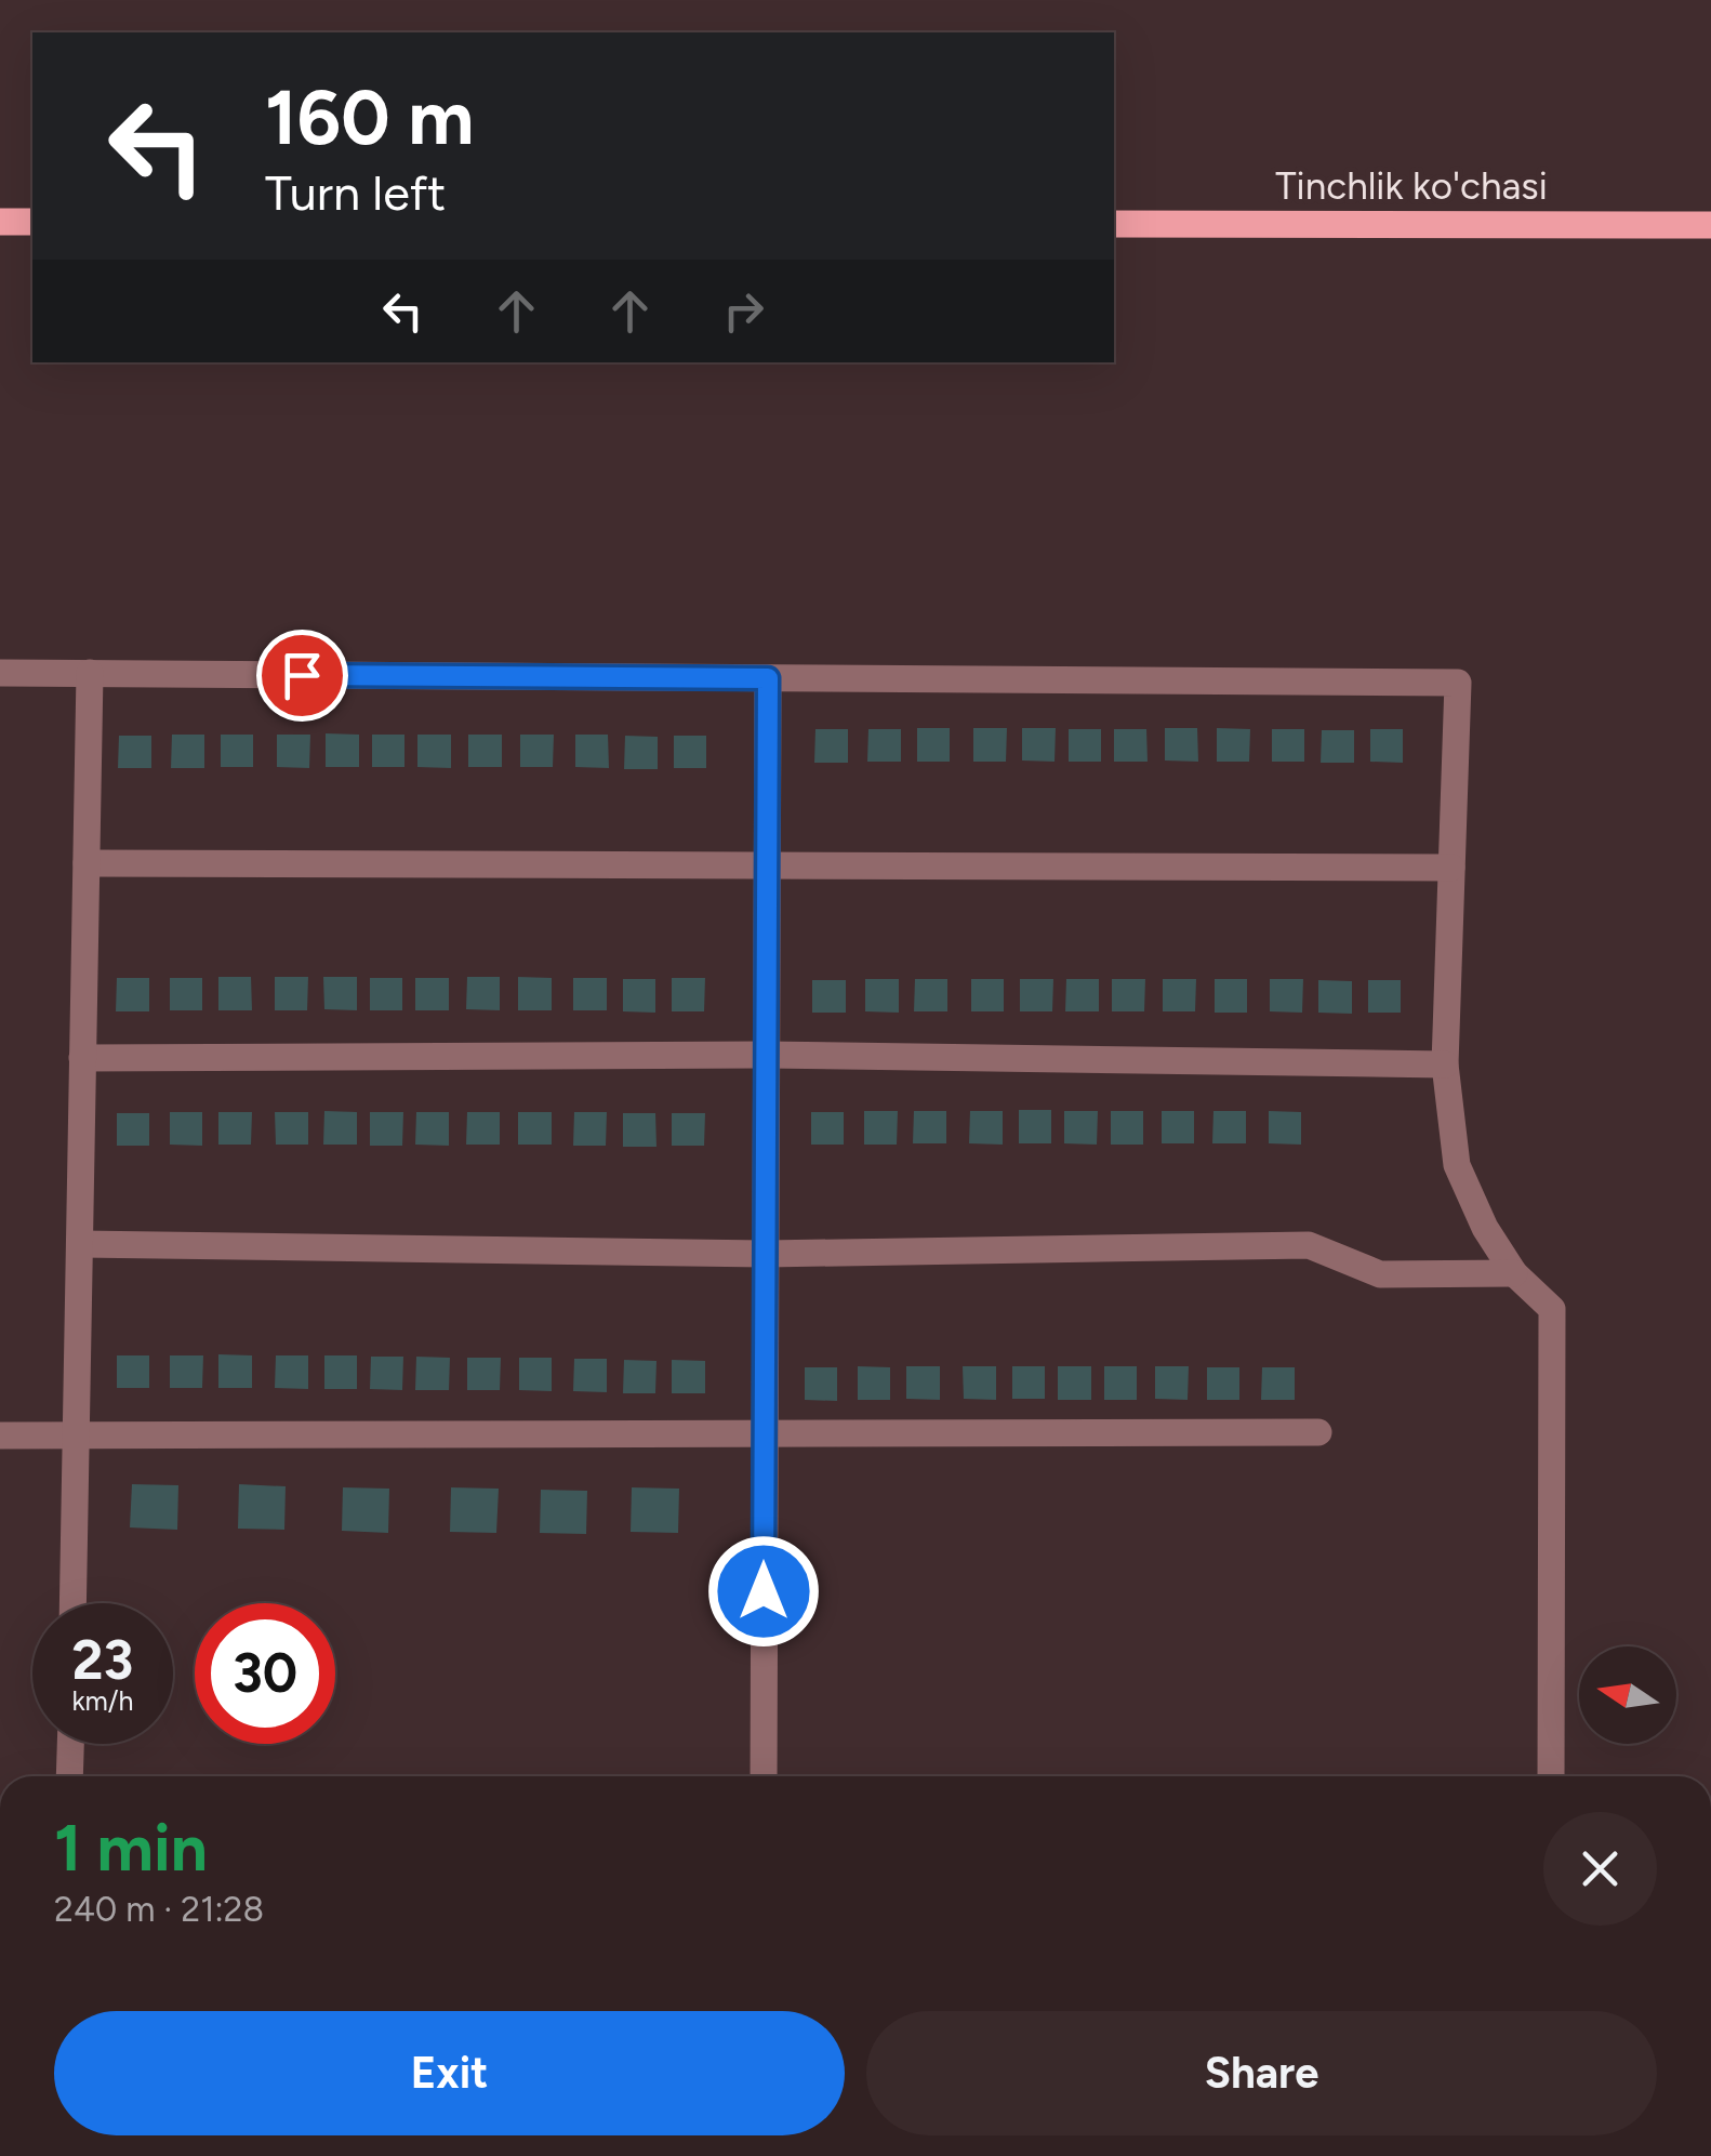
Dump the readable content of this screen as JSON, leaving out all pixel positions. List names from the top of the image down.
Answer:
{
  "streets": {
    "main road": ["Tinchlik ko'chasi"]
  },
  "north": "left",
  "page": {
    "turn": ["160 m", "Turn left"],
    "speed": "23 km/h",
    "limit": "30",
    "heading": ["1 min", "240 m · 21:28"],
    "buttons": ["Exit", "Share"]
  }
}
